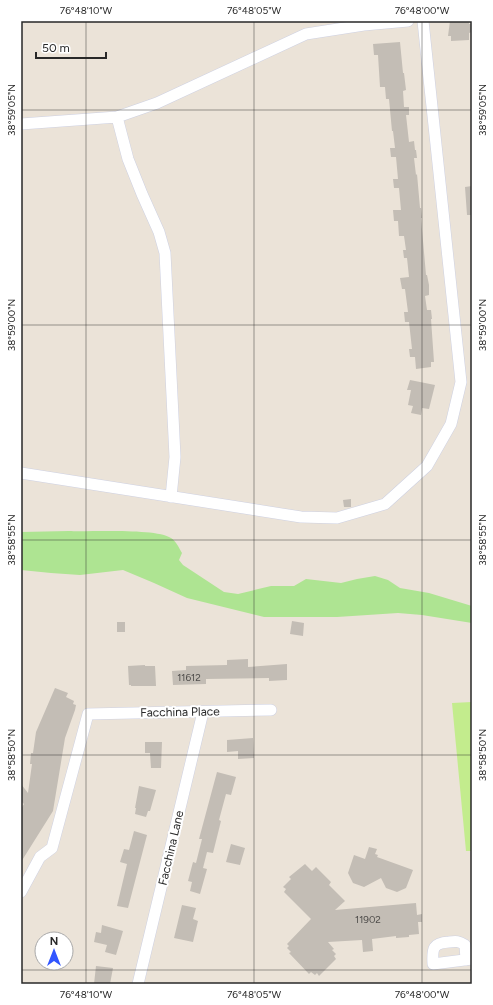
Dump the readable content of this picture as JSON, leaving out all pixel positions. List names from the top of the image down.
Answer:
{
  "streets": {
    "street": ["Facchina Place", "Facchina Lane"]
  },
  "crossings": [
    ["Facchina Place", "Facchina Lane"]
  ],
  "house_numbers": ["11612", "11902"],
  "scale_bar": "50 m",
  "north": "top",
  "coordinates": [
    "76°48'10\"W",
    "76°48'05\"W",
    "76°48'00\"W",
    "38°59'05\"N",
    "38°59'00\"N",
    "38°58'55\"N",
    "38°58'50\"N"
  ]
}
